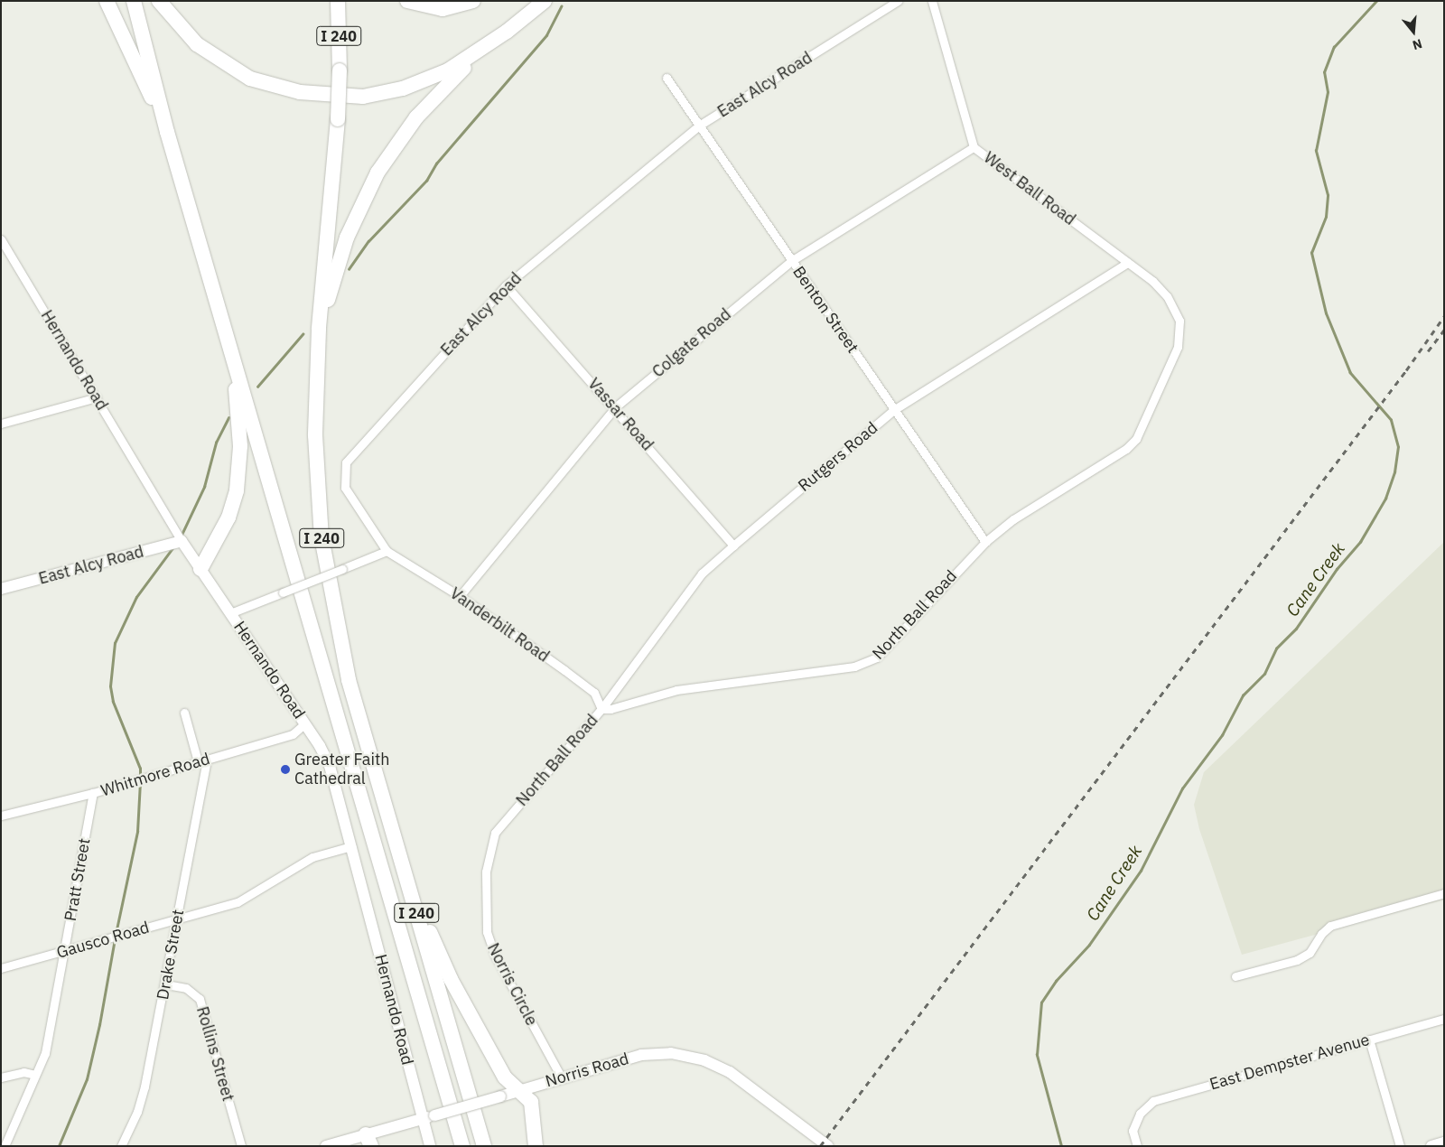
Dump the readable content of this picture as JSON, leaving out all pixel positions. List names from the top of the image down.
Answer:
{
  "streets": {
    "highway": ["I 240"],
    "main road": ["East Alcy Road", "Hernando Road", "Norris Road"],
    "street": [
      "West Ball Road",
      "Benton Street",
      "Colgate Road",
      "Vassar Road",
      "Rutgers Road",
      "North Ball Road",
      "Vanderbilt Road",
      "Whitmore Road",
      "Pratt Street",
      "Gausco Road",
      "Drake Street",
      "Norris Circle",
      "Rollins Street",
      "East Dempster Avenue"
    ]
  },
  "crossings": [
    ["East Alcy Road", "Benton Street"],
    ["East Alcy Road", "Hernando Road"],
    ["East Alcy Road", "Vassar Road"],
    ["East Alcy Road", "Vanderbilt Road"],
    ["West Ball Road", "Colgate Road"],
    ["West Ball Road", "Rutgers Road"],
    ["West Ball Road", "North Ball Road"],
    ["Benton Street", "Colgate Road"],
    ["Benton Street", "Rutgers Road"],
    ["Benton Street", "North Ball Road"],
    ["Colgate Road", "Vassar Road"],
    ["Colgate Road", "Vanderbilt Road"],
    ["Hernando Road", "Whitmore Road"],
    ["Hernando Road", "Gausco Road"],
    ["Hernando Road", "Norris Road"],
    ["Vassar Road", "Rutgers Road"],
    ["Rutgers Road", "North Ball Road"],
    ["Rutgers Road", "Vanderbilt Road"],
    ["North Ball Road", "Vanderbilt Road"],
    ["North Ball Road", "Norris Circle"],
    ["Whitmore Road", "Pratt Street"],
    ["Whitmore Road", "Drake Street"],
    ["Pratt Street", "Gausco Road"],
    ["Gausco Road", "Drake Street"],
    ["Drake Street", "Rollins Street"],
    ["Norris Circle", "Norris Road"]
  ],
  "water": ["Cane Creek"],
  "places": ["Greater Faith Cathedral"],
  "north": "bottom"
}
